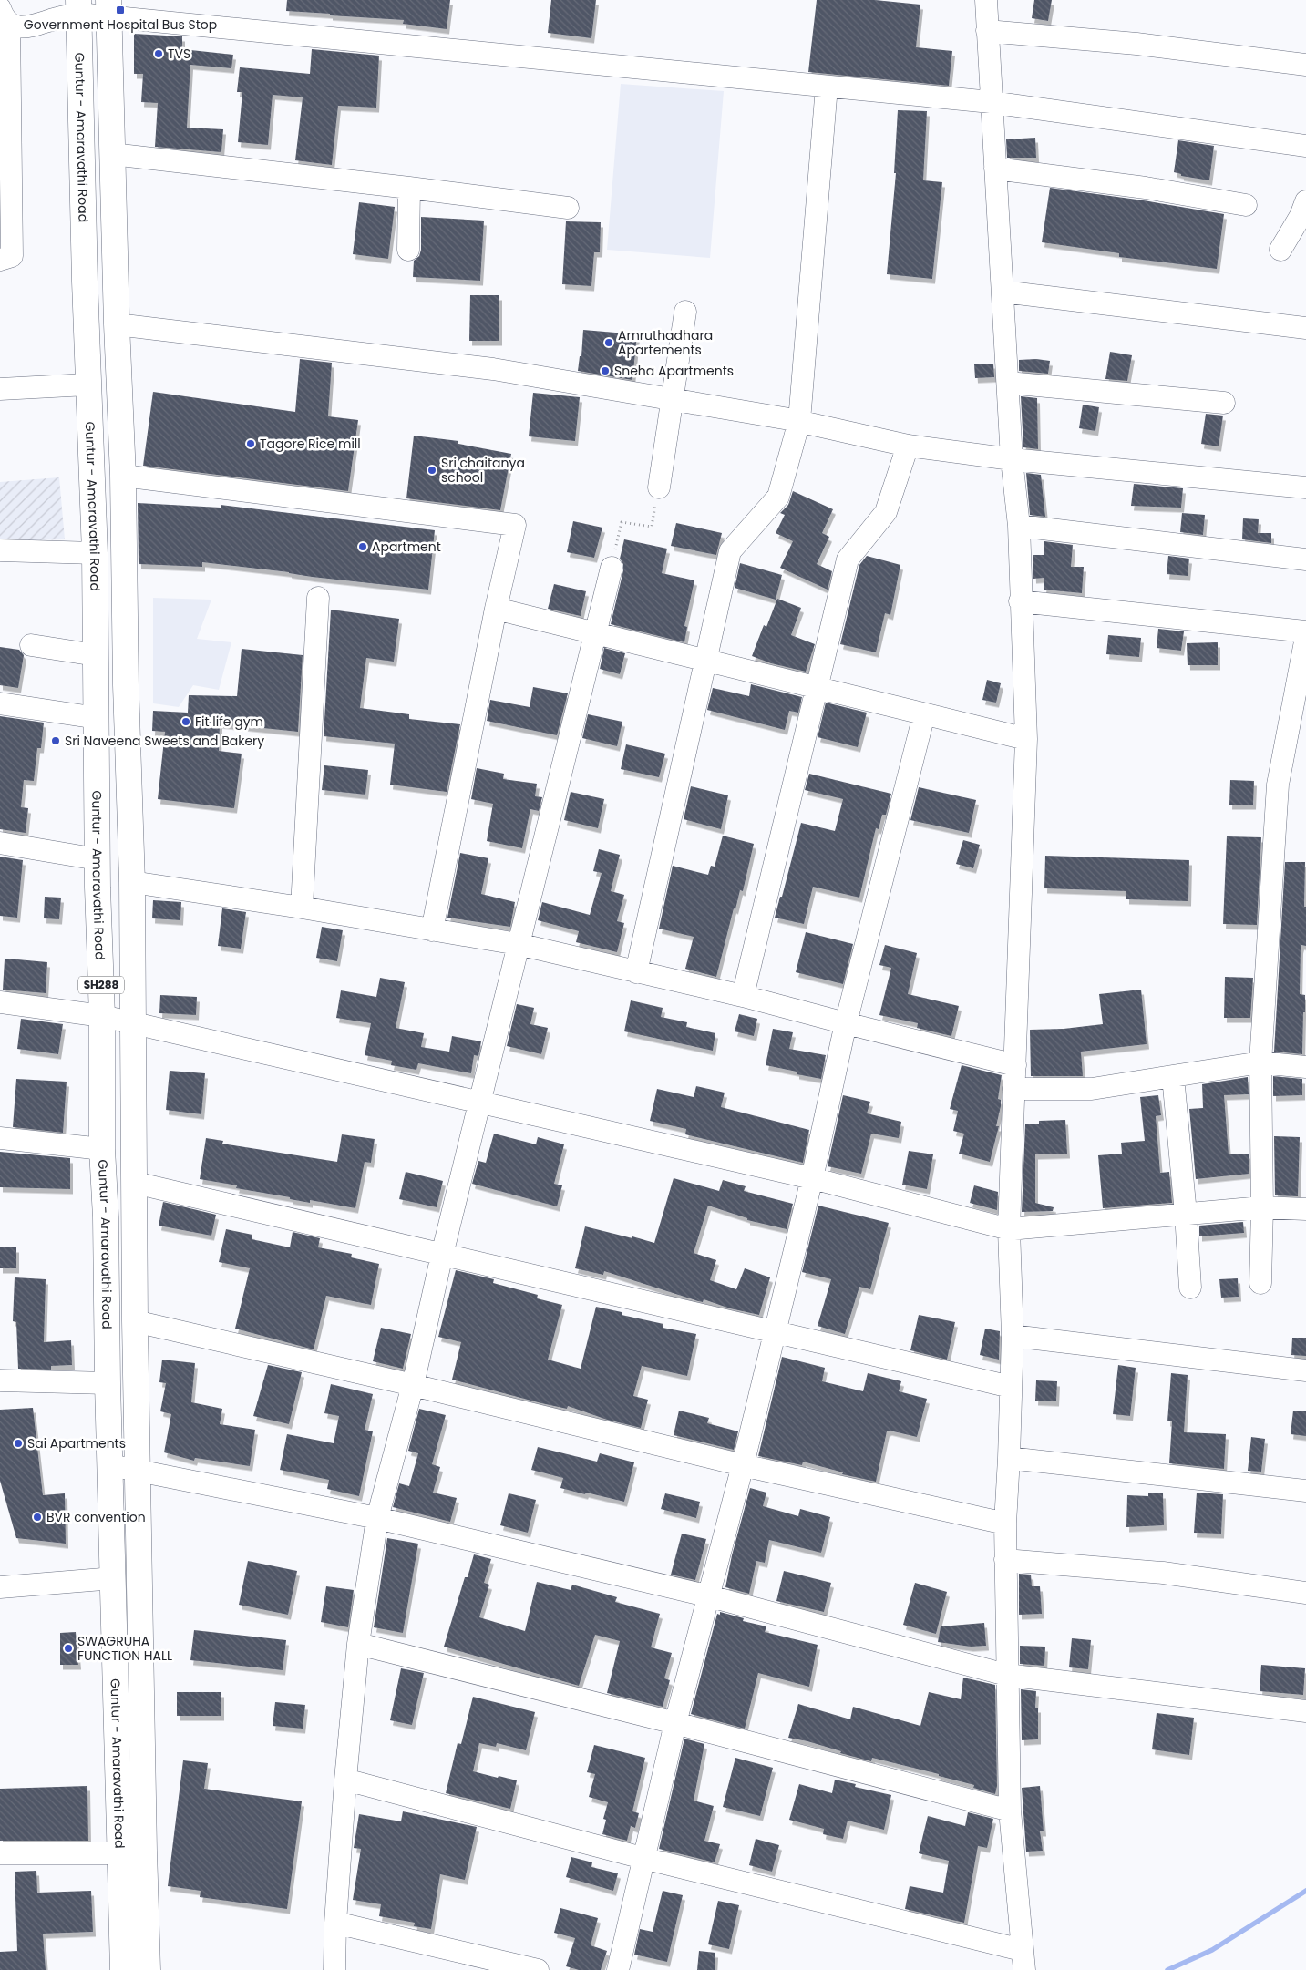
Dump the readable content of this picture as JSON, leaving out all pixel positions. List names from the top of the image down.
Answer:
{
  "streets": {
    "main road": ["Guntur - Amaravathi Road", "SH288"]
  },
  "places": {
    "transit": ["Government Hospital Bus Stop"],
    "other": [
      "TVS",
      "Amruthadhara Apartements",
      "Sneha Apartments",
      "Tagore Rice mill",
      "Sri chaitanya school",
      "Apartment",
      "Fit life gym",
      "Sri Naveena Sweets and Bakery",
      "Sai Apartments",
      "BVR convention",
      "SWAGRUHA FUNCTION HALL"
    ]
  }
}
